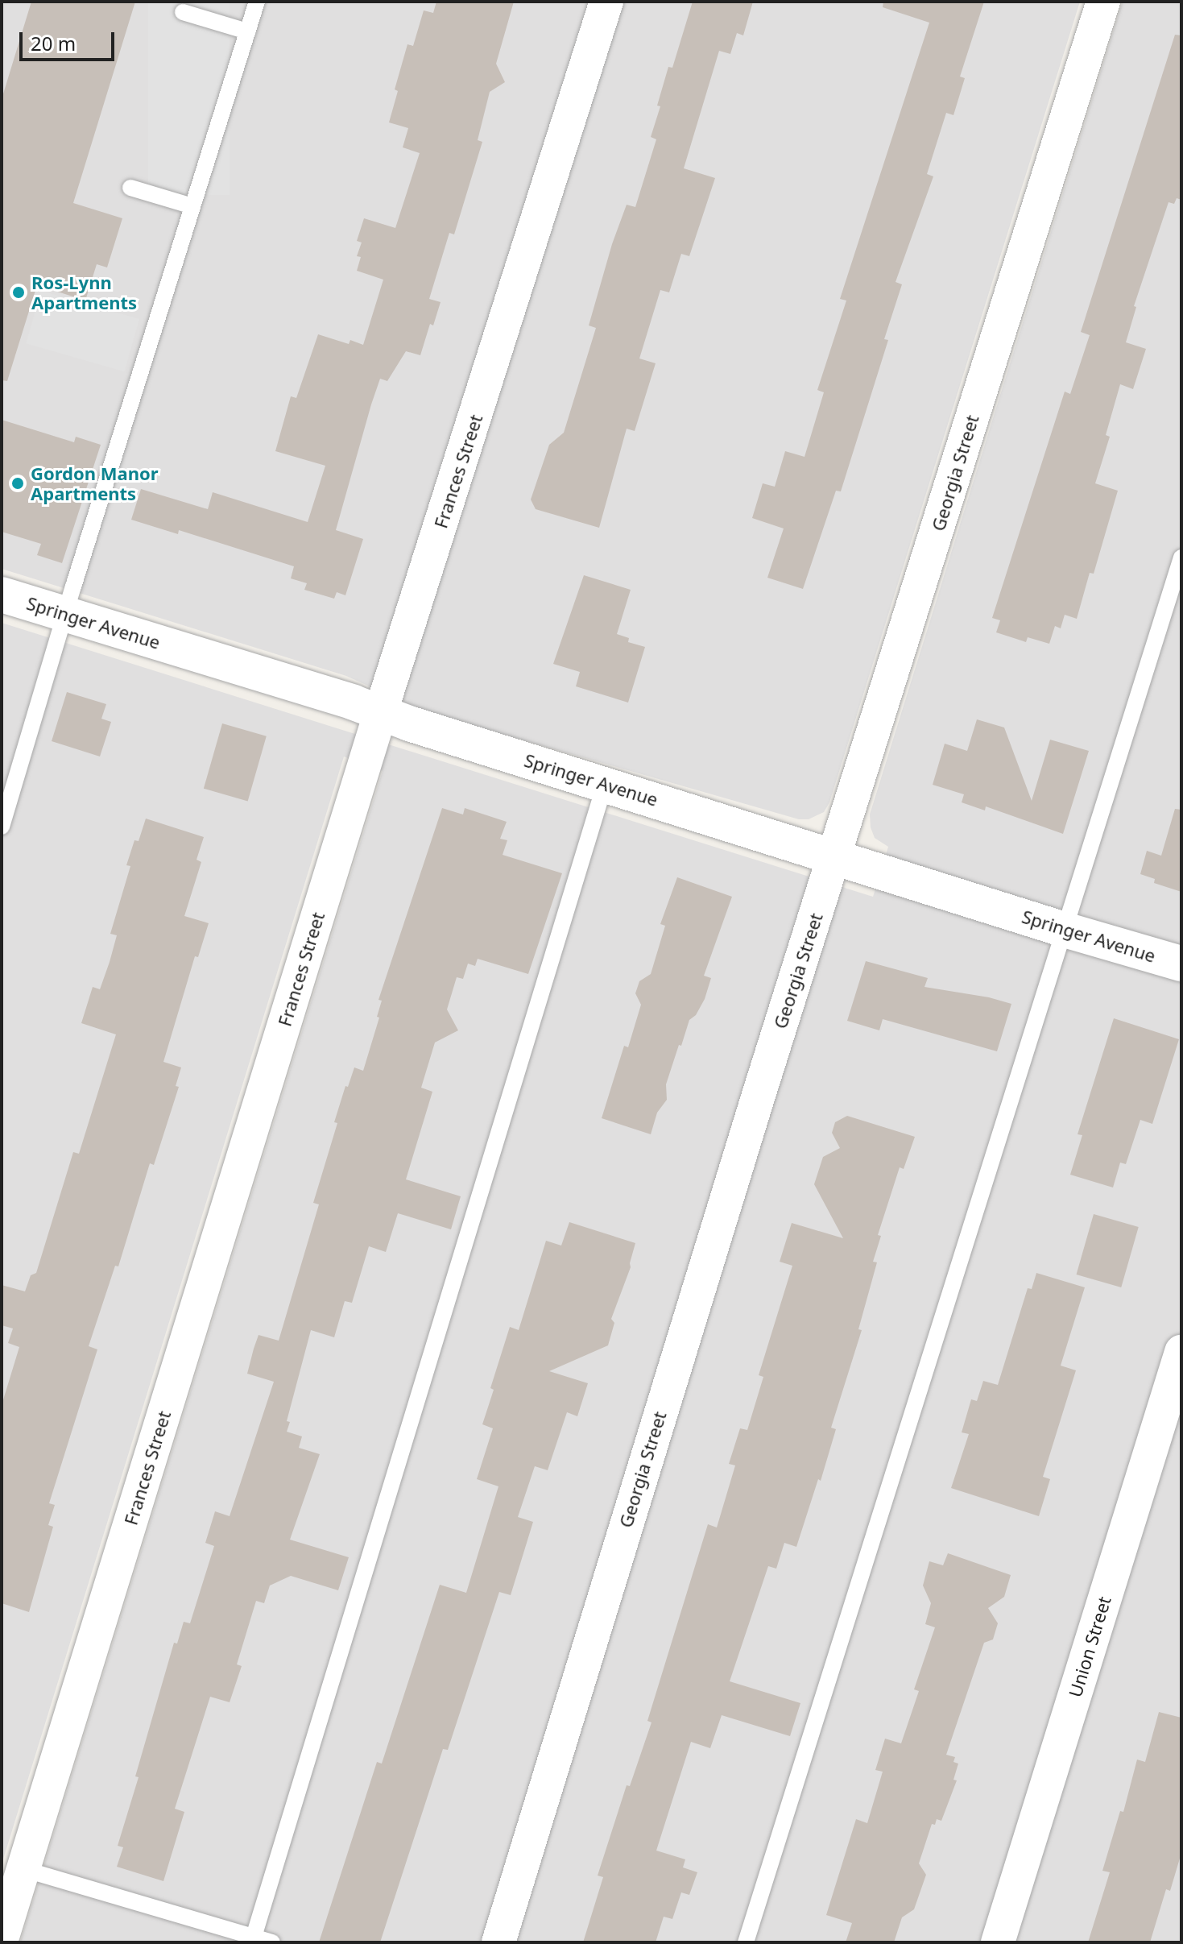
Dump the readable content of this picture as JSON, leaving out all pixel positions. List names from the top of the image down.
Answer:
{
  "streets": {
    "street": [
      "Frances Street",
      "Georgia Street",
      "Springer Avenue",
      "Union Street"
    ]
  },
  "crossings": [
    ["Frances Street", "Springer Avenue"],
    ["Georgia Street", "Springer Avenue"]
  ],
  "places": ["Ros-Lynn Apartments", "Gordon Manor Apartments"],
  "scale_bar": "20 m"
}
